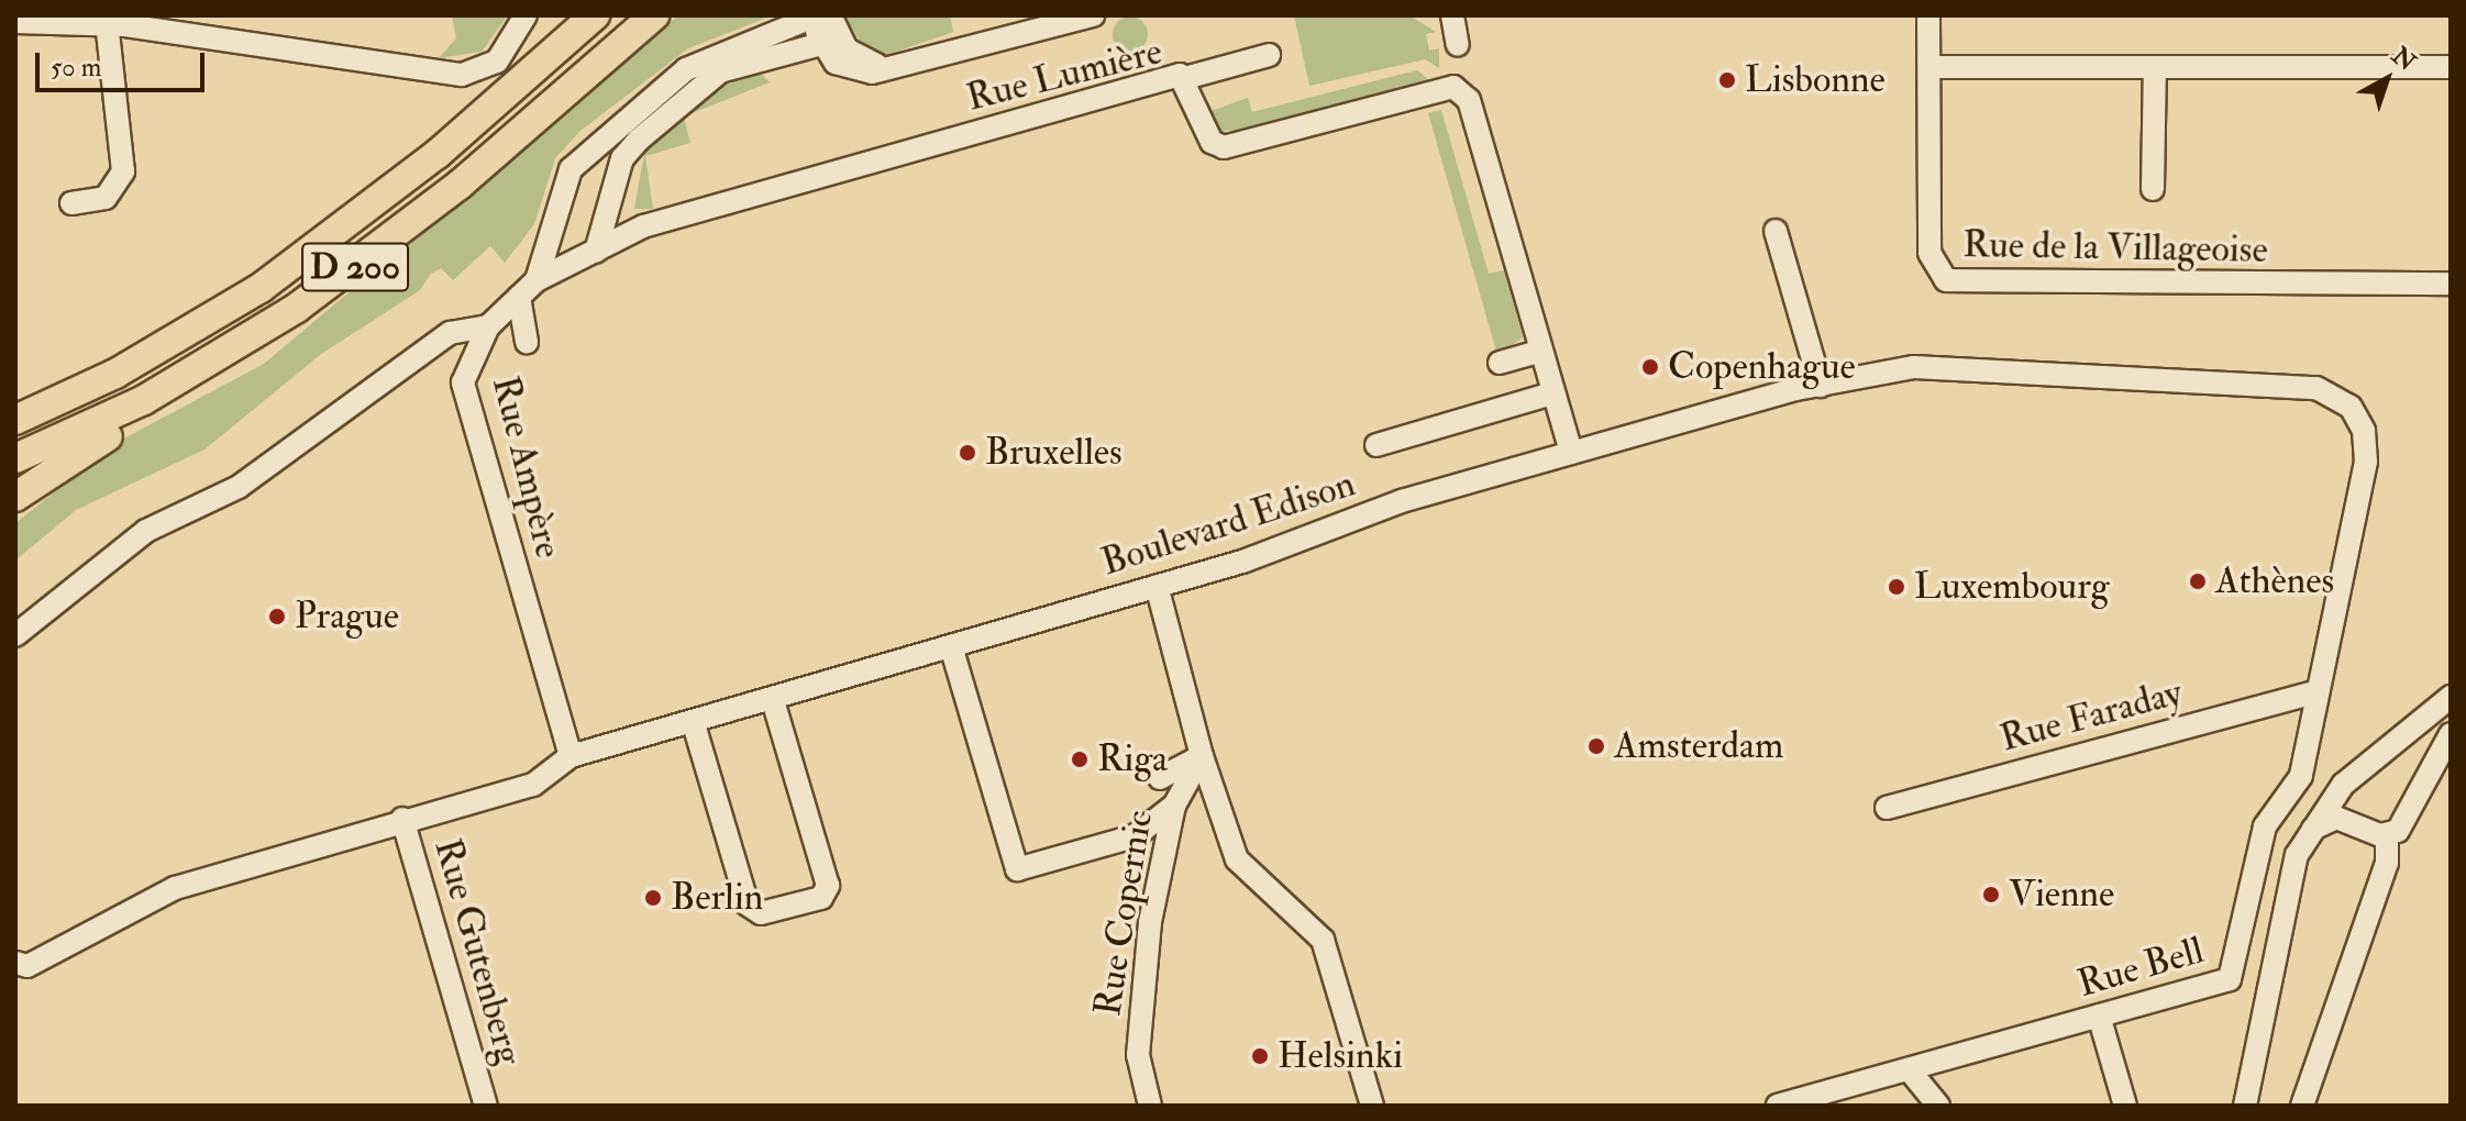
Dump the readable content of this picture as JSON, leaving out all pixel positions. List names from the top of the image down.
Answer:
{
  "streets": {
    "main road": ["D 200"],
    "street": [
      "Rue Lumière",
      "Rue de la Villageoise",
      "Rue Ampère",
      "Boulevard Edison",
      "Rue Faraday",
      "Rue Copernic",
      "Rue Gutenberg",
      "Rue Bell"
    ]
  },
  "crossings": [
    ["Rue Lumière", "Rue Ampère"],
    ["Rue Ampère", "Boulevard Edison"],
    ["Boulevard Edison", "Rue Faraday"],
    ["Boulevard Edison", "Rue Bell"],
    ["Rue Faraday", "Rue Bell"]
  ],
  "places": [
    "Lisbonne",
    "Copenhague",
    "Bruxelles",
    "Athènes",
    "Luxembourg",
    "Prague",
    "Amsterdam",
    "Riga",
    "Vienne",
    "Berlin",
    "Helsinki"
  ],
  "scale_bar": "50 m",
  "north": "top right"
}
